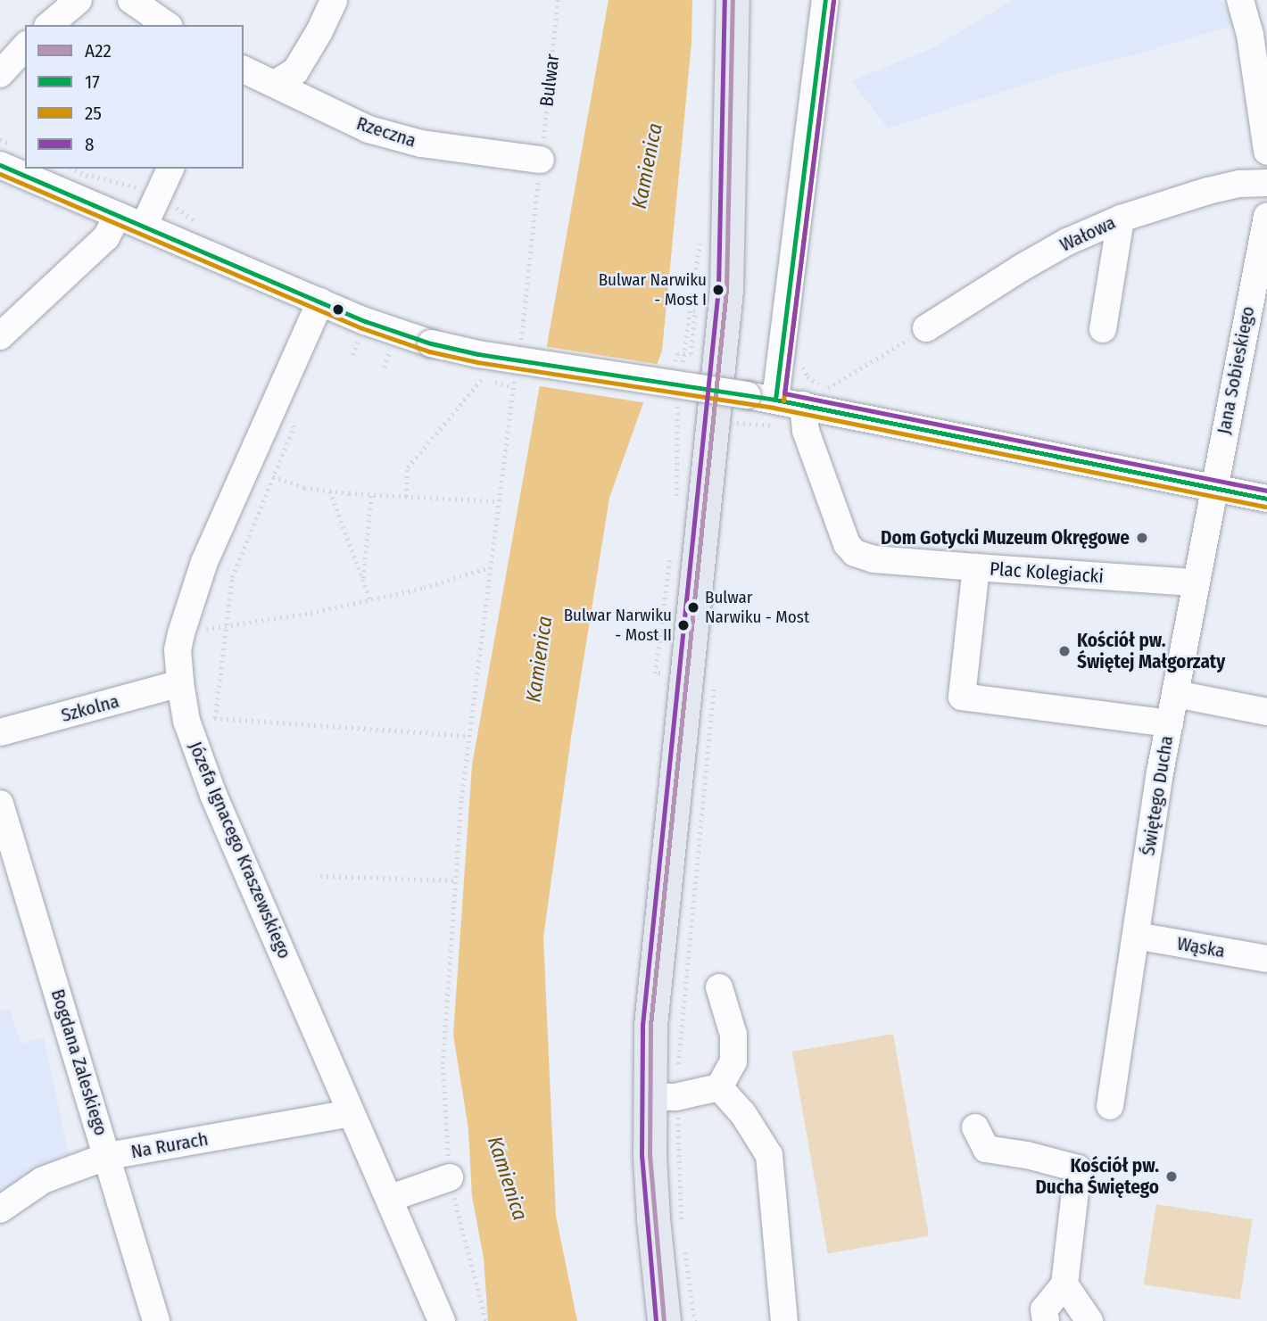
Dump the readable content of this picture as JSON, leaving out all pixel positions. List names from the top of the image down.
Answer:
{
  "streets": {
    "street": [
      "Rzeczna",
      "Wałowa",
      "Jana Sobieskiego",
      "Plac Kolegiacki",
      "Szkolna",
      "Świętego Ducha",
      "Józefa Ignacego Kraszewskiego",
      "Wąska",
      "Bogdana Zaleskiego",
      "Na Rurach"
    ],
    "path": ["Bulwar"]
  },
  "crossings": [
    ["Bulwar", "Rzeczna"],
    ["Jana Sobieskiego", "Świętego Ducha"],
    ["Plac Kolegiacki", "Świętego Ducha"],
    ["Szkolna", "Józefa Ignacego Kraszewskiego"],
    ["Świętego Ducha", "Wąska"],
    ["Józefa Ignacego Kraszewskiego", "Na Rurach"],
    ["Bogdana Zaleskiego", "Na Rurach"]
  ],
  "water": ["Kamienica"],
  "places": [
    "Bulwar Narwiku - Most I",
    "Dom Gotycki Muzeum Okręgowe",
    "Bulwar Narwiku - Most",
    "Bulwar Narwiku - Most II",
    "Kościół pw. Świętej Małgorzaty",
    "Kościół pw. Ducha Świętego"
  ],
  "lines": [
    "transit line A22",
    "transit line 17",
    "transit line 8",
    "transit line 25"
  ],
  "legend": [
    "A22",
    "17",
    "25",
    "8"
  ]
}
